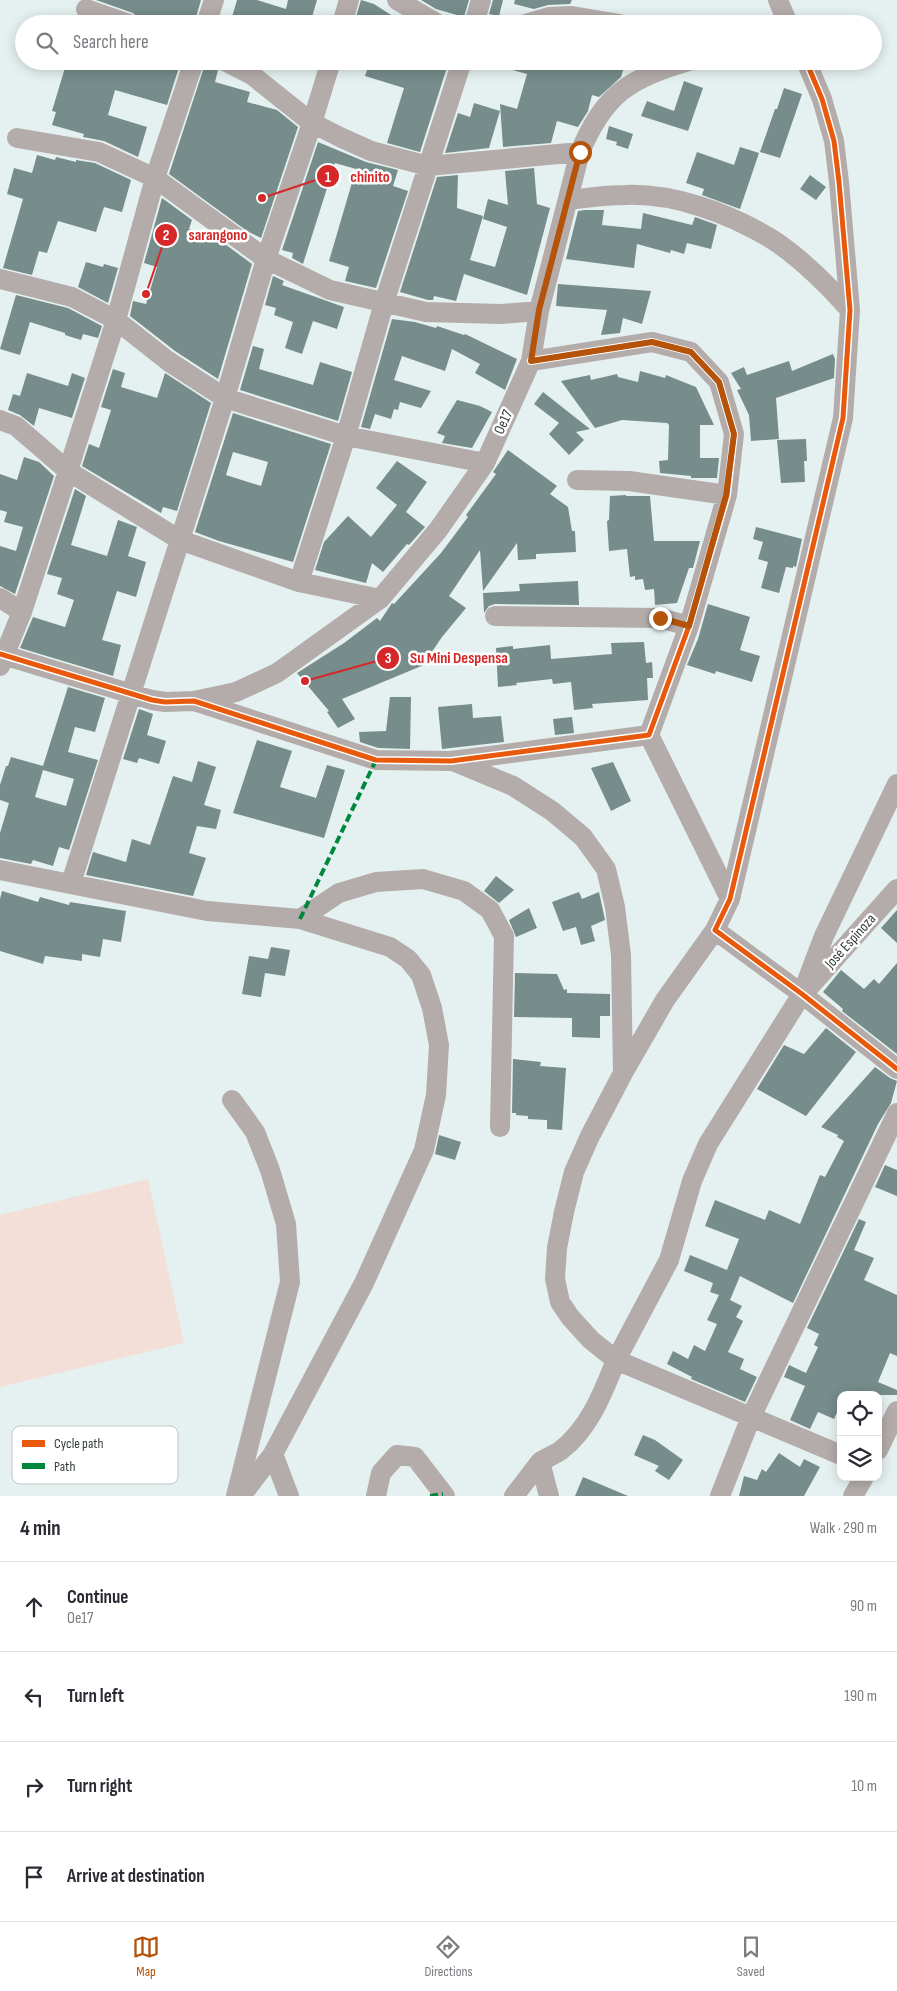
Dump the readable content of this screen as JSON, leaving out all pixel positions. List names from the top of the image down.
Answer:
{
  "streets": {
    "street": ["Oe17", "José Espinoza"]
  },
  "places": ["chinito", "sarangono", "Su Mini Despensa"],
  "legend": ["Cycle path", "Path"],
  "page": {
    "search": "Search here",
    "heading": ["4 min", "Walk · 290 m"],
    "list": [
      ["Continue", "Oe17", "90 m"],
      ["Turn left", "190 m"],
      ["Turn right", "10 m"],
      "Arrive at destination"
    ],
    "nav": ["Map", "Directions", "Saved"]
  }
}
